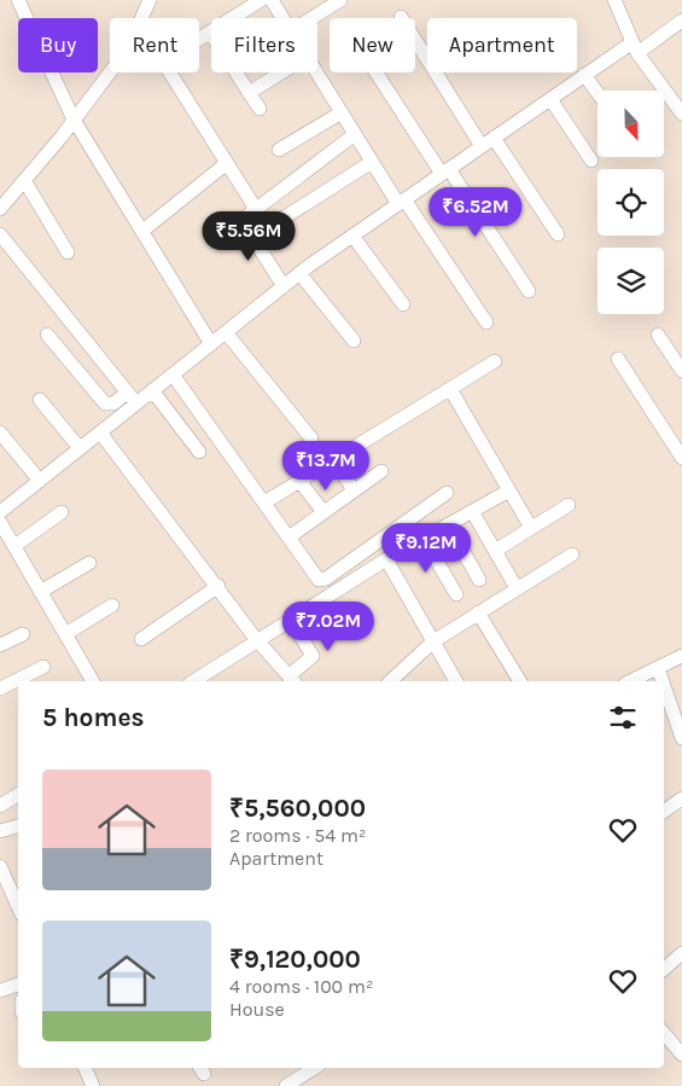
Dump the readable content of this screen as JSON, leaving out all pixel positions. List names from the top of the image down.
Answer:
{
  "north": "bottom",
  "page": {
    "chip": [
      "Buy",
      "Rent",
      "Filters",
      "New",
      "Apartment"
    ],
    "price": [
      "₹6.52M",
      "₹5.56M",
      "₹13.7M",
      "₹9.12M",
      "₹7.02M"
    ],
    "heading": "5 homes",
    "list": [
      {
        "name": "₹5,560,000",
        "note": "2 rooms · 54 m² · Apartment"
      },
      {
        "name": "₹9,120,000",
        "note": "4 rooms · 100 m² · House"
      }
    ]
  }
}
